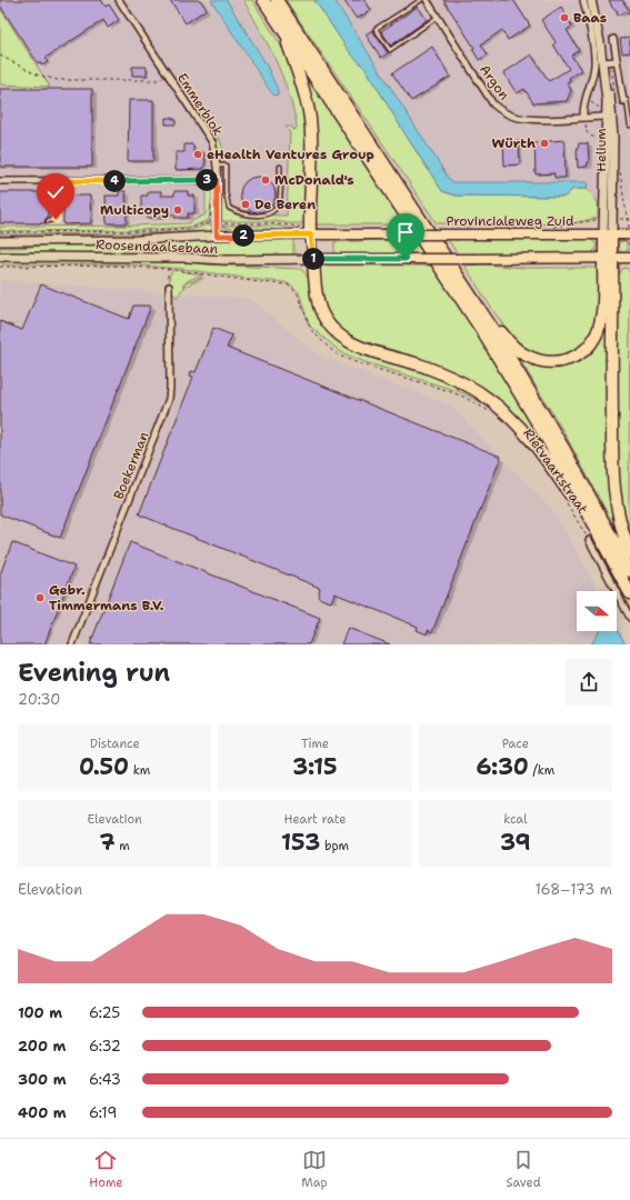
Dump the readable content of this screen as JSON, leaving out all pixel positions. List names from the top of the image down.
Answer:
{
  "streets": {
    "main road": ["Provincialeweg Zuid"],
    "street": [
      "Argon",
      "Emmerblok",
      "Helium",
      "Roosendaalsebaan",
      "Boekerman"
    ],
    "path": ["Rietvaartstraat"]
  },
  "crossings": [
    ["Argon", "Helium"],
    ["Emmerblok", "Roosendaalsebaan"],
    ["Helium", "Provincialeweg Zuid"],
    ["Provincialeweg Zuid", "Roosendaalsebaan"]
  ],
  "places": [
    "Baas",
    "Würth",
    "eHealth Ventures Group",
    "McDonald's",
    "De Beren",
    "Multicopy",
    "Gebr. Timmermans B.V."
  ],
  "north": "right",
  "page": {
    "pins": [
      "3",
      "4",
      "2",
      "1"
    ],
    "heading": ["Evening run", "20:30"],
    "stats": [
      ["Distance", "0.50 km"],
      ["Time", "3:15"],
      ["Pace", "6:30 /km"],
      ["Elevation", "7 m"],
      ["Heart rate", "153 bpm"],
      ["kcal", "39"]
    ],
    "chart": ["Elevation", "168–173 m"],
    "list": [
      {
        "name": "100 m",
        "note": "6:25"
      },
      {
        "name": "200 m",
        "note": "6:32"
      },
      {
        "name": "300 m",
        "note": "6:43"
      },
      {
        "name": "400 m",
        "note": "6:19"
      }
    ],
    "tabs": ["Home", "Map", "Saved"]
  }
}
